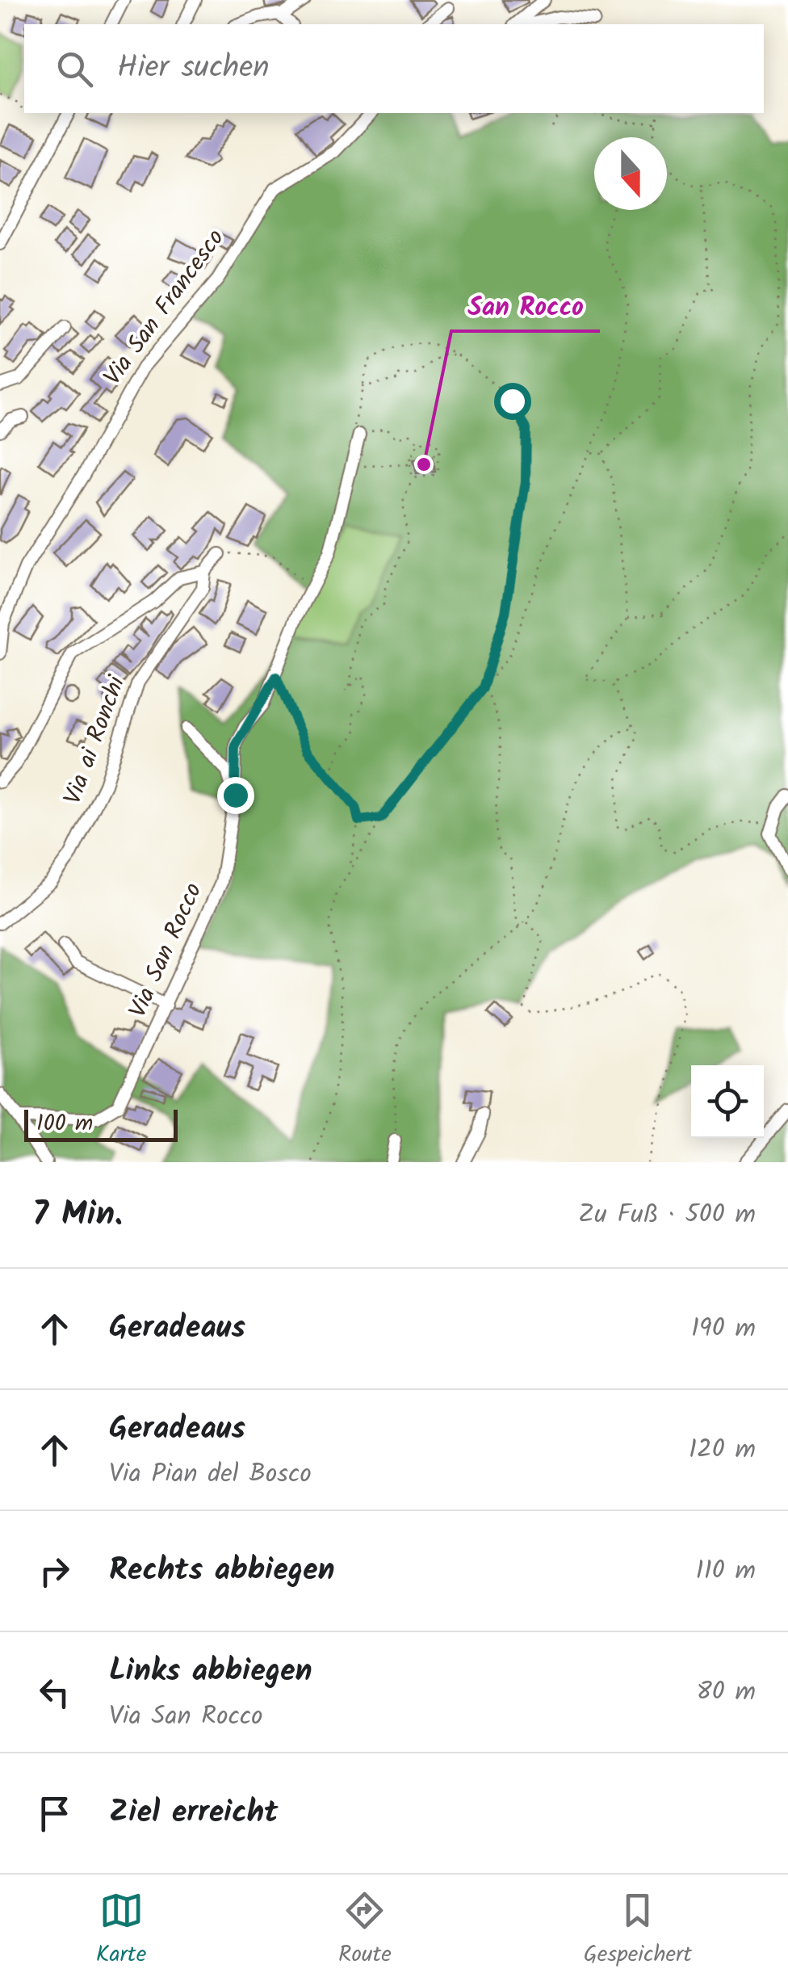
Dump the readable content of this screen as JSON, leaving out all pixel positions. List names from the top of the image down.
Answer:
{
  "streets": {
    "street": ["Via San Francesco", "Via ai Ronchi", "Via San Rocco"]
  },
  "places": ["San Rocco"],
  "scale_bar": "100 m",
  "north": "bottom",
  "page": {
    "search": "Hier suchen",
    "scale": "100 m",
    "heading": ["7 Min.", "Zu Fuß · 500 m"],
    "list": [
      ["Geradeaus", "190 m"],
      ["Geradeaus", "Via Pian del Bosco", "120 m"],
      ["Rechts abbiegen", "110 m"],
      ["Links abbiegen", "Via San Rocco", "80 m"],
      "Ziel erreicht"
    ],
    "nav": ["Karte", "Route", "Gespeichert"]
  }
}
